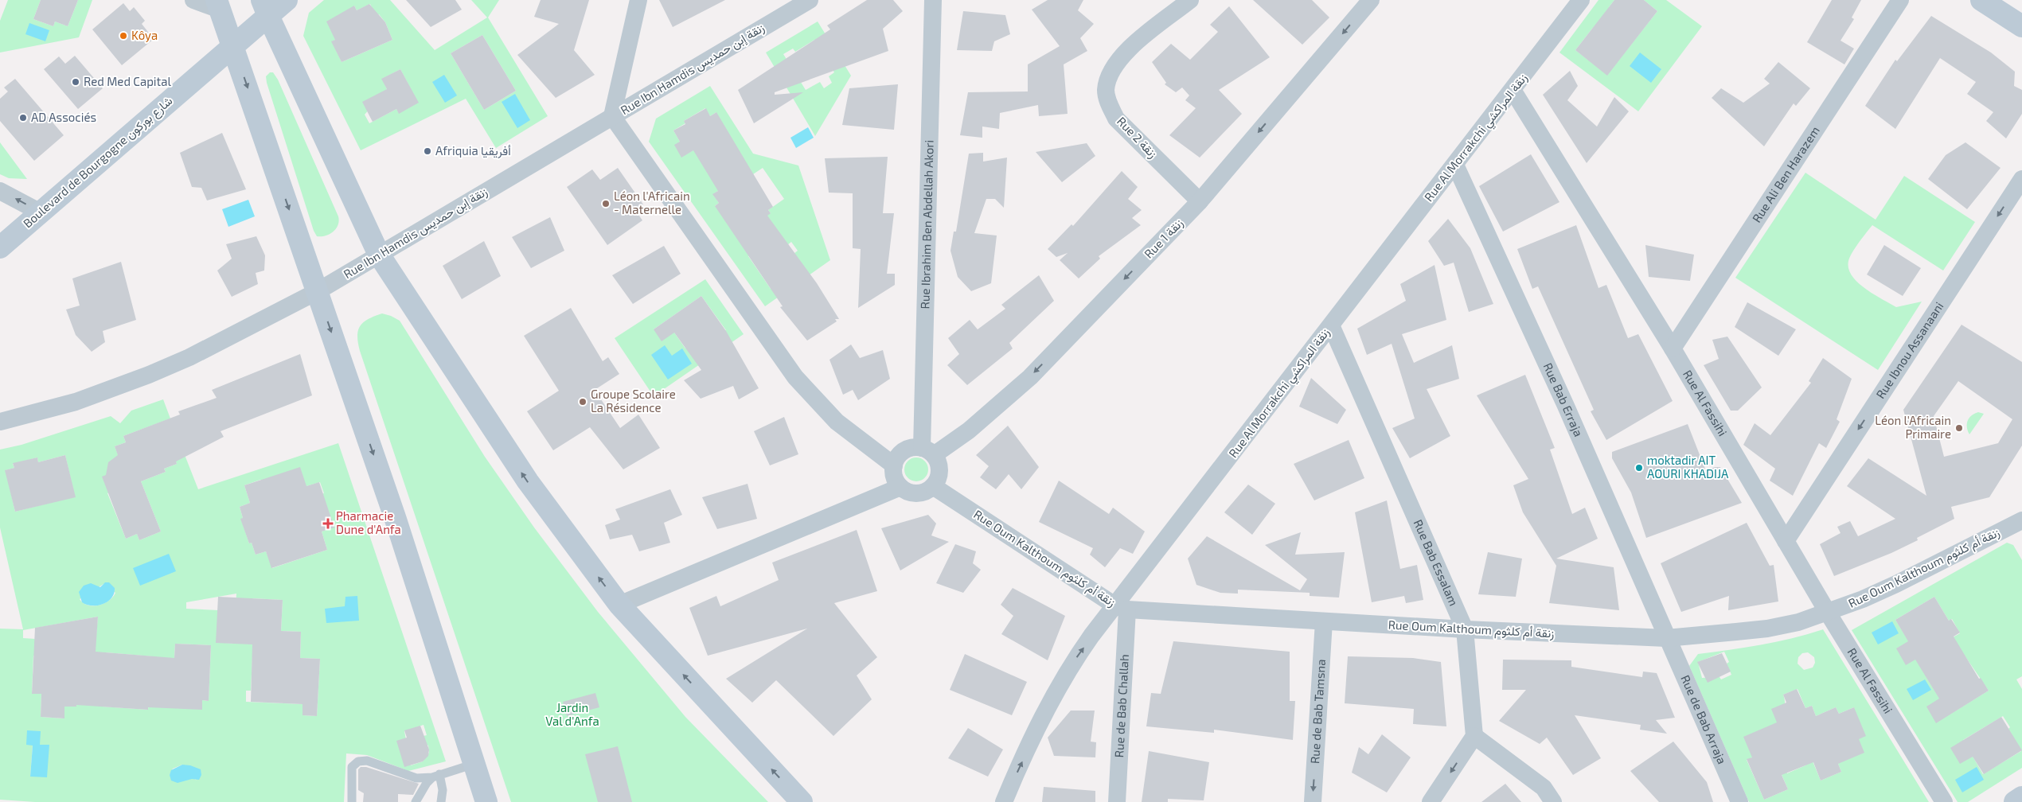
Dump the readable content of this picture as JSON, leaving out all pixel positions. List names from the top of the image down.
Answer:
{
  "streets": {
    "main road": ["Boulevard de Bourgogne شارع بوركون"],
    "street": [
      "Rue Ibn Hamdis زنقة إبن حمديس",
      "Rue 2 زنقة",
      "Rue Al Morrakchi زنقة المراكشي",
      "Rue Ali Ben Harazem",
      "Rue Ibrahim Ben Abdellah Akori",
      "Rue 1 زنقة",
      "Rue Ibnou Assanaani",
      "Rue Bab Erraja",
      "Rue Al Fassihi",
      "Rue Oum Kalthoum زنقة أم كلثوم",
      "Rue Bab Essalam",
      "Rue de Bab Challah",
      "Rue de Bab Tamsna",
      "Rue de Bab Arraja"
    ]
  },
  "crossings": [
    ["Rue 2 زنقة", "Rue 1 زنقة"],
    ["Rue Al Morrakchi زنقة المراكشي", "Rue Bab Erraja"],
    ["Rue Al Morrakchi زنقة المراكشي", "Rue Al Fassihi"],
    ["Rue Al Morrakchi زنقة المراكشي", "Rue Oum Kalthoum زنقة أم كلثوم"],
    ["Rue Al Morrakchi زنقة المراكشي", "Rue Bab Essalam"],
    ["Rue Al Morrakchi زنقة المراكشي", "Rue de Bab Challah"],
    ["Rue Ali Ben Harazem", "Rue Al Fassihi"],
    ["Rue Ibrahim Ben Abdellah Akori", "Rue 1 زنقة"],
    ["Rue Ibrahim Ben Abdellah Akori", "Rue Oum Kalthoum زنقة أم كلثوم"],
    ["Rue 1 زنقة", "Rue Oum Kalthoum زنقة أم كلثوم"],
    ["Rue Ibnou Assanaani", "Rue Al Fassihi"],
    ["Rue Bab Erraja", "Rue Oum Kalthoum زنقة أم كلثوم"],
    ["Rue Bab Erraja", "Rue de Bab Arraja"],
    ["Rue Al Fassihi", "Rue Oum Kalthoum زنقة أم كلثوم"],
    ["Rue Oum Kalthoum زنقة أم كلثوم", "Rue Bab Essalam"],
    ["Rue Oum Kalthoum زنقة أم كلثوم", "Rue de Bab Challah"],
    ["Rue Oum Kalthoum زنقة أم كلثوم", "Rue de Bab Tamsna"],
    ["Rue Oum Kalthoum زنقة أم كلثوم", "Rue de Bab Arraja"]
  ],
  "one_way": ["Rue 1 زنقة", "Rue Ibnou Assanaani", "Rue de Bab Tamsna"],
  "parks": ["Jardin Val d'Anfa"],
  "places": {
    "other": [
      "Kôya",
      "Red Med Capital",
      "AD Associés",
      "Afriquia أفريقيا",
      "Léon l'Africain - Maternelle",
      "Groupe Scolaire La Résidence",
      "Léon l'Africain Primaire",
      "moktadir AIT AOURI KHADIJA"
    ],
    "health": ["Pharmacie Dune d'Anfa"]
  }
}
